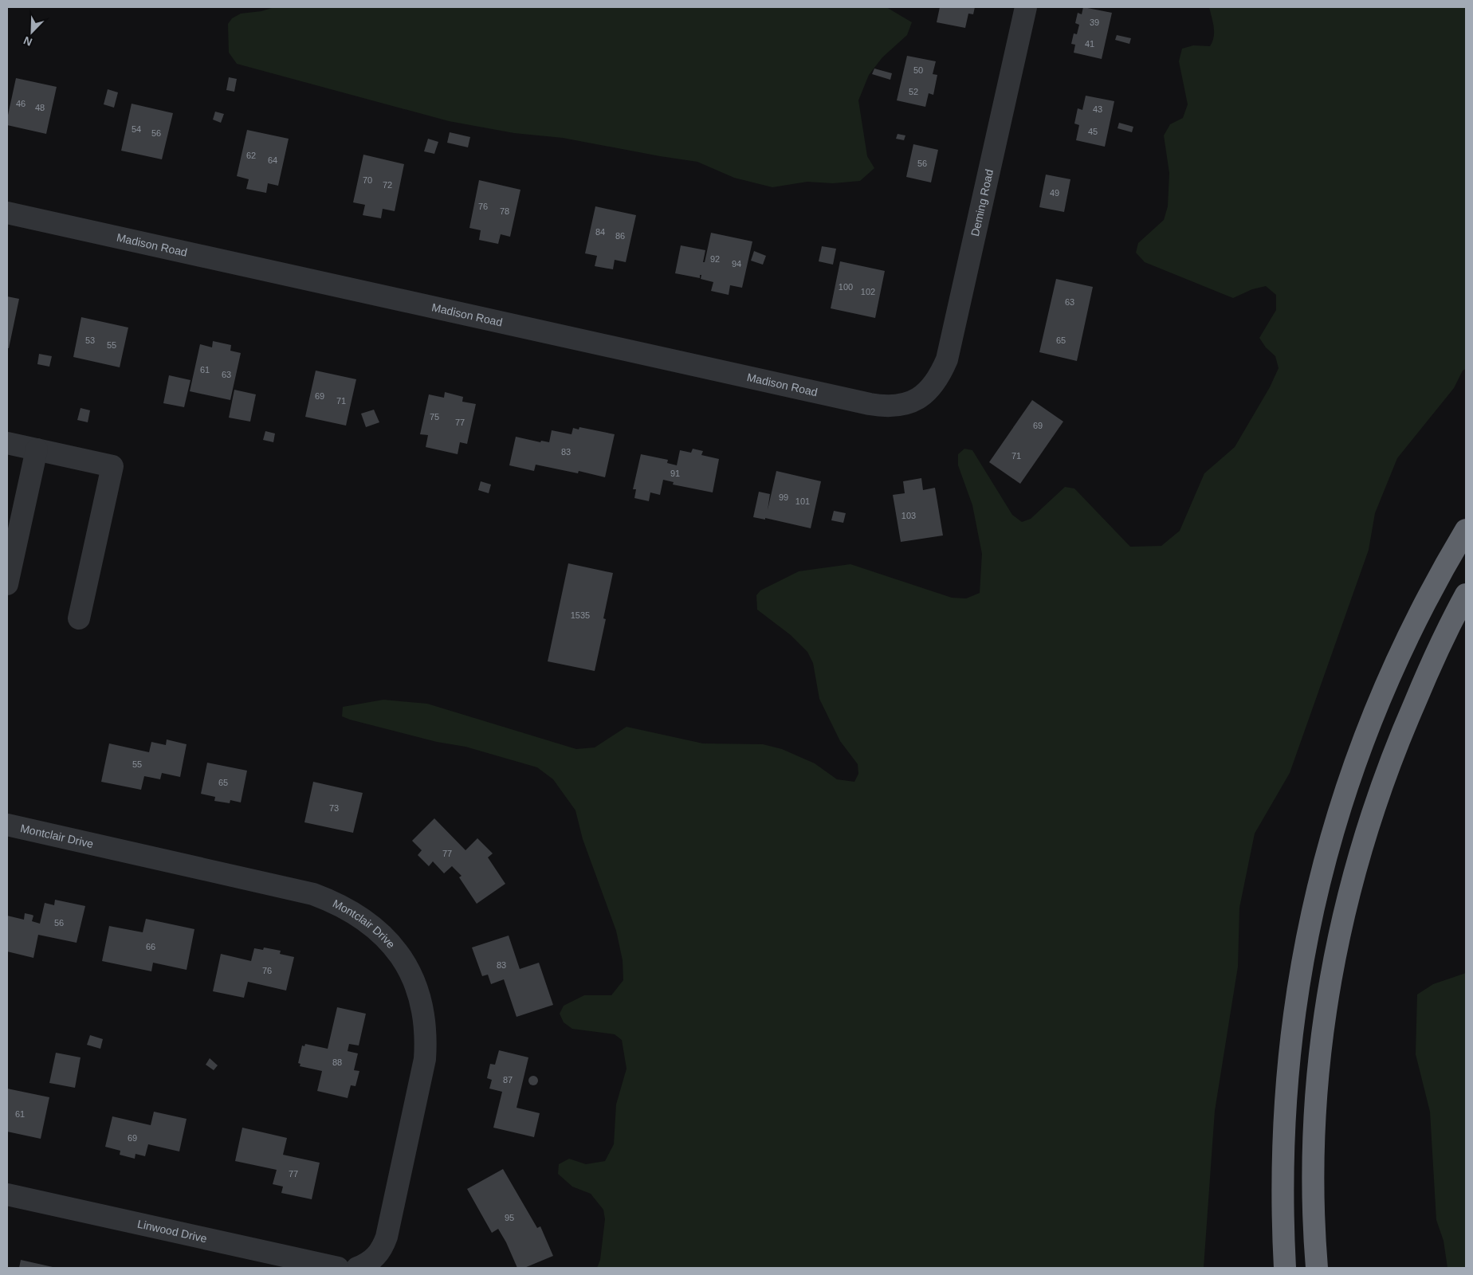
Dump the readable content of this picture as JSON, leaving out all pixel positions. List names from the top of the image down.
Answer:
{
  "streets": {
    "street": [
      "Deming Road",
      "Madison Road",
      "Montclair Drive",
      "Linwood Drive"
    ]
  },
  "crossings": [
    ["Deming Road", "Madison Road"]
  ],
  "house_numbers": [
    "39",
    "41",
    "50",
    "52",
    "46",
    "48",
    "43",
    "54",
    "45",
    "56",
    "62",
    "64",
    "56",
    "70",
    "72",
    "49",
    "76",
    "78",
    "84",
    "86",
    "92",
    "94",
    "100",
    "102",
    "63",
    "53",
    "65",
    "55",
    "61",
    "63",
    "69",
    "71",
    "75",
    "77",
    "69",
    "83",
    "71",
    "91",
    "99",
    "101",
    "103",
    "1535",
    "55",
    "65",
    "73",
    "77",
    "56",
    "66",
    "83",
    "76",
    "88",
    "87",
    "61",
    "69",
    "77",
    "95"
  ],
  "north": "bottom left"
}
